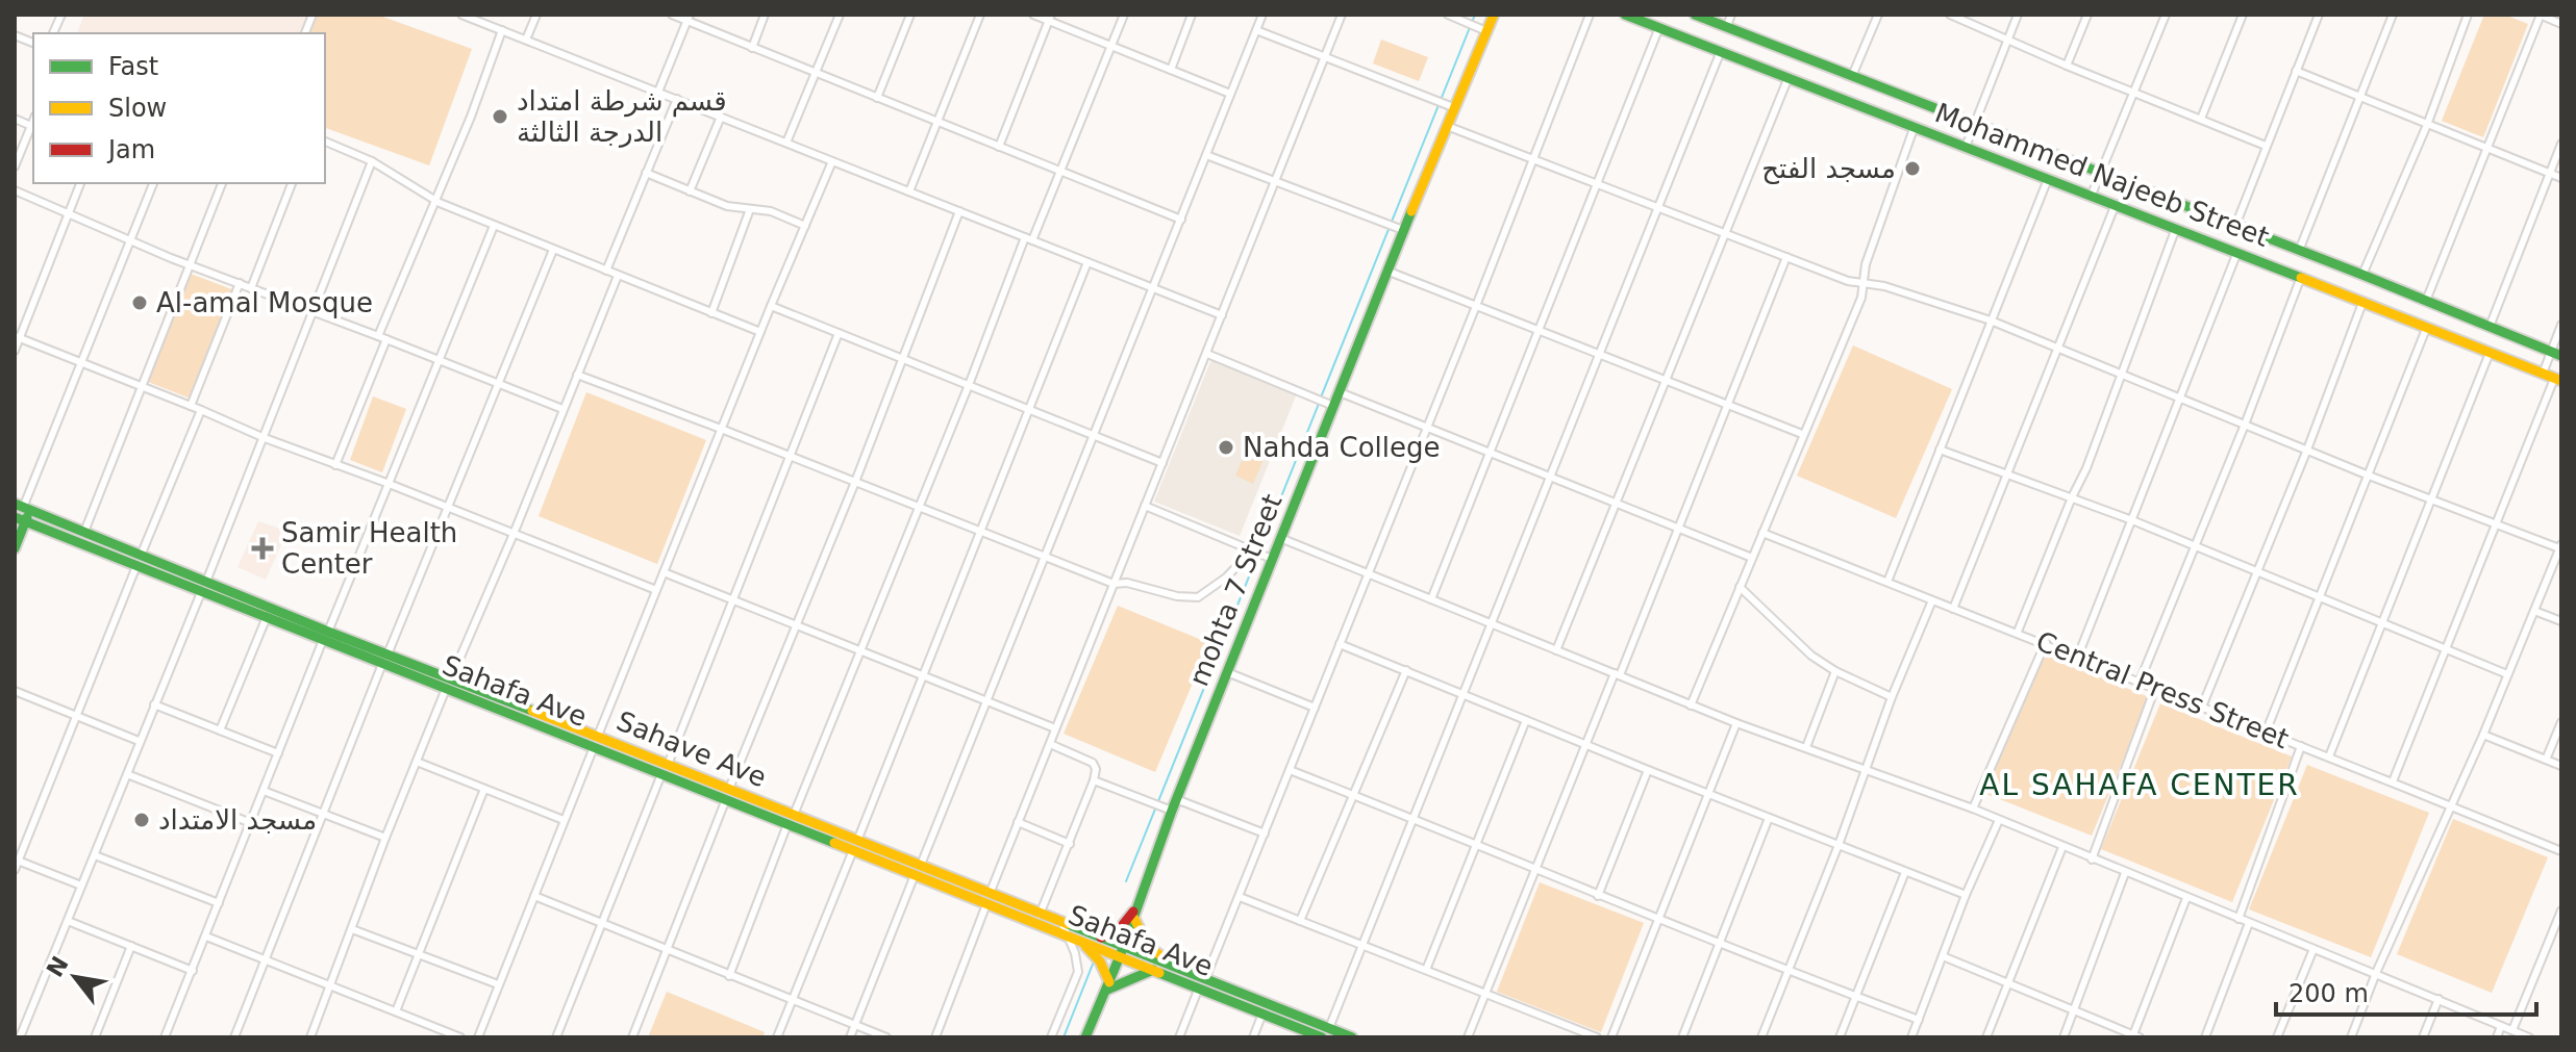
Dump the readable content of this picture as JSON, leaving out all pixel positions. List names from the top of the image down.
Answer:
{
  "streets": {
    "main road": [
      "Mohammed Najeeb Street",
      "mohta 7 Street",
      "Sahafa Ave",
      "Sahave Ave"
    ],
    "street": ["Central Press Street"]
  },
  "crossings": [
    ["mohta 7 Street", "Sahafa Ave"],
    ["mohta 7 Street", "Sahave Ave"],
    ["Sahafa Ave", "Sahave Ave"]
  ],
  "districts": ["AL SAHAFA CENTER"],
  "places": {
    "other": [
      "قسم شرطة امتداد الدرجة الثالثة",
      "مسجد الفتح",
      "Al-amal Mosque",
      "Nahda College",
      "مسجد الامتداد"
    ],
    "health": ["Samir Health Center"]
  },
  "legend": ["Fast", "Slow", "Jam"],
  "scale_bar": "200 m",
  "north": "top left"
}
